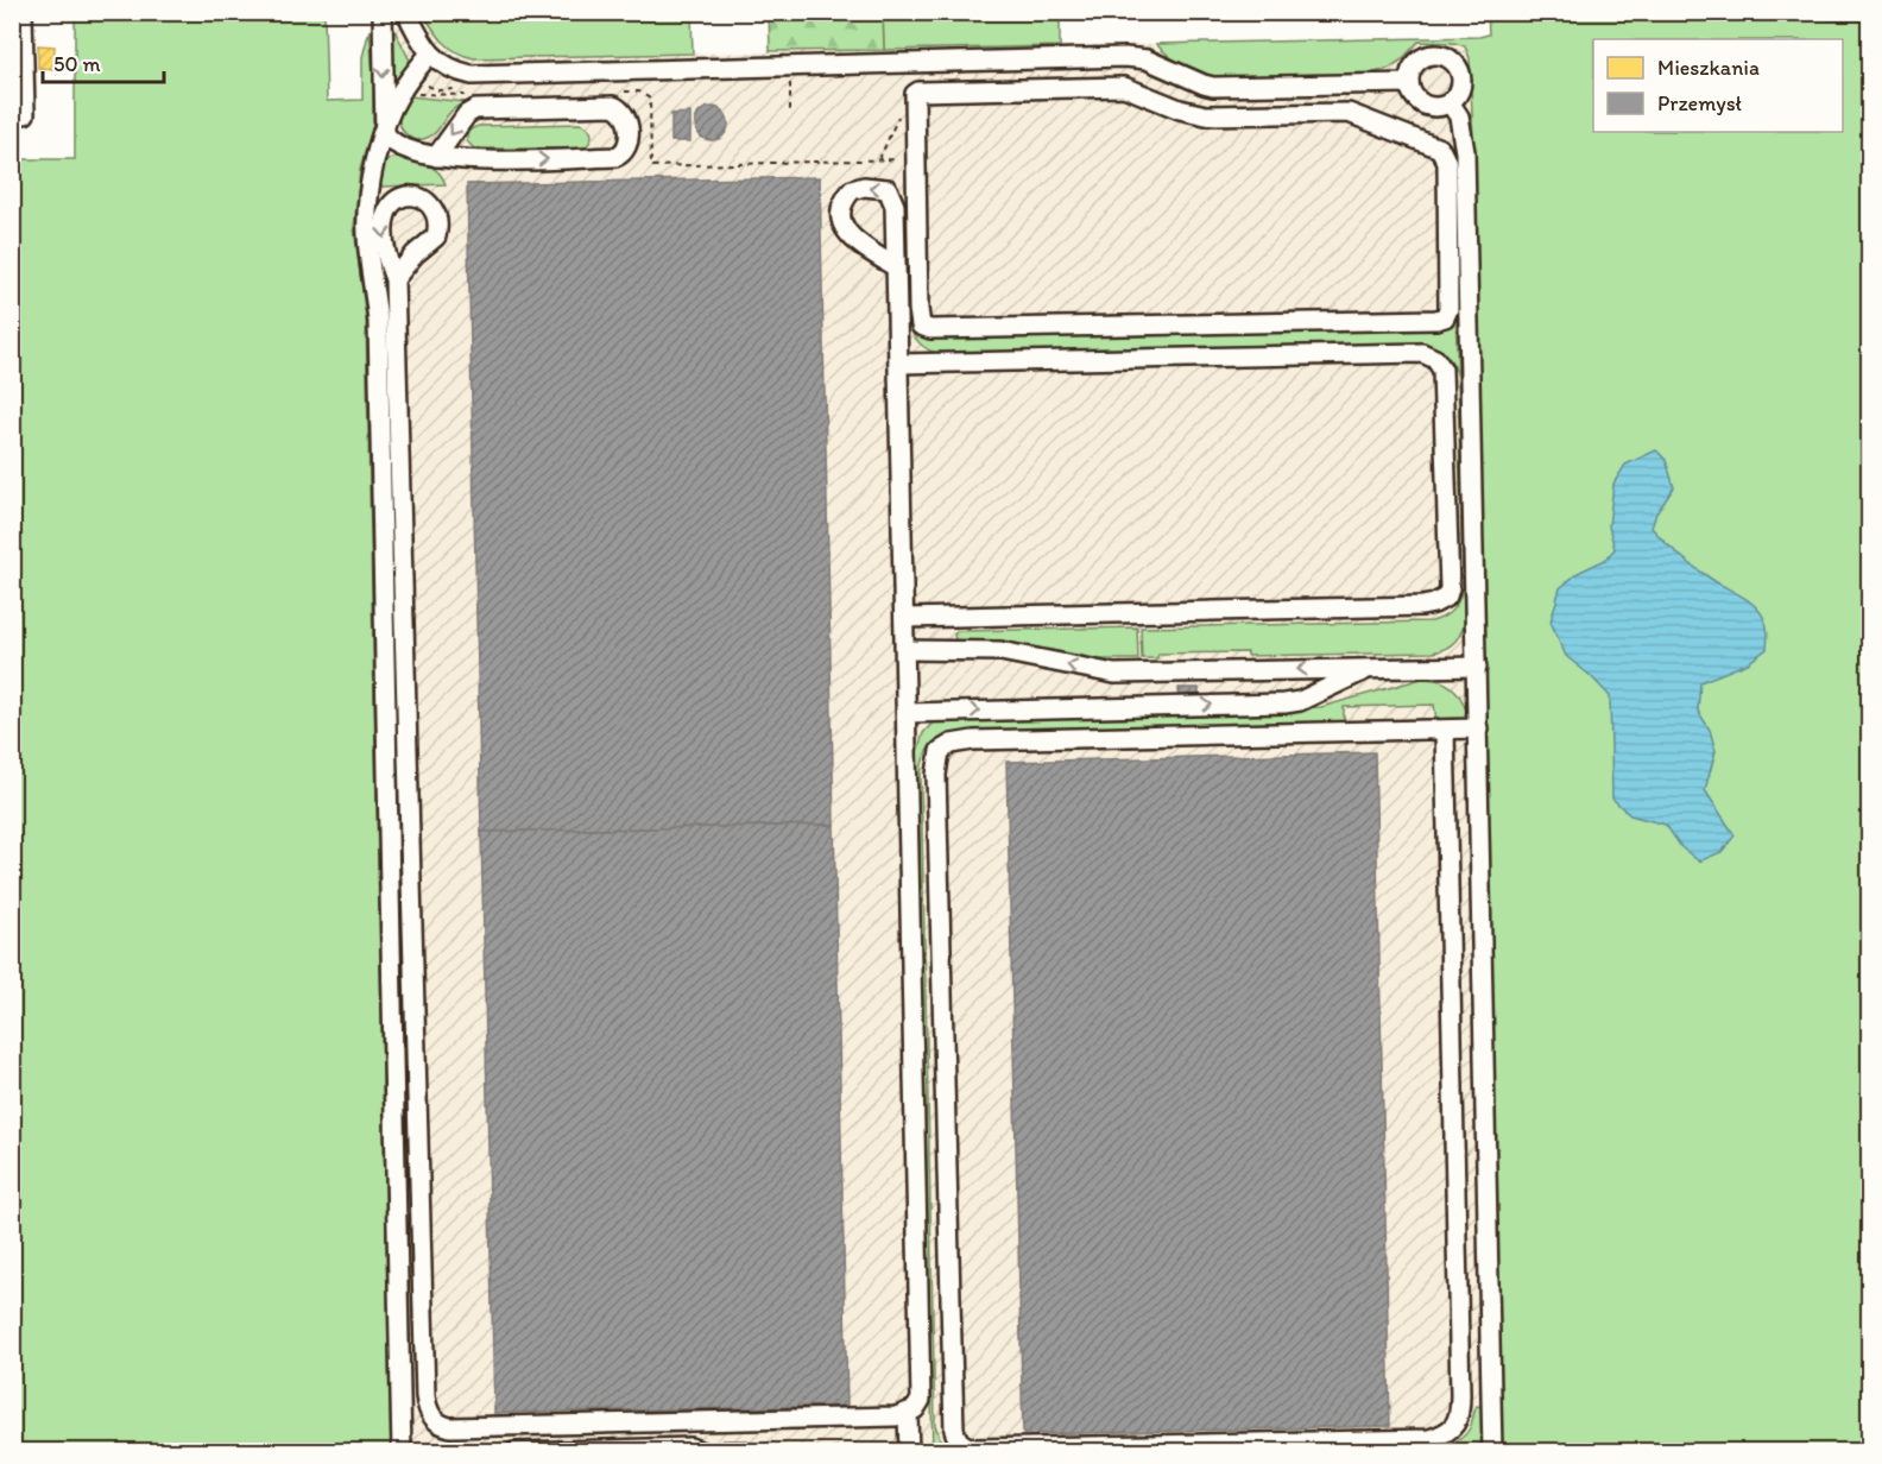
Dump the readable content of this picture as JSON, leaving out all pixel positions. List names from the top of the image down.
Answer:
{
  "legend": ["Mieszkania", "Przemysł"],
  "scale_bar": "50 m"
}
